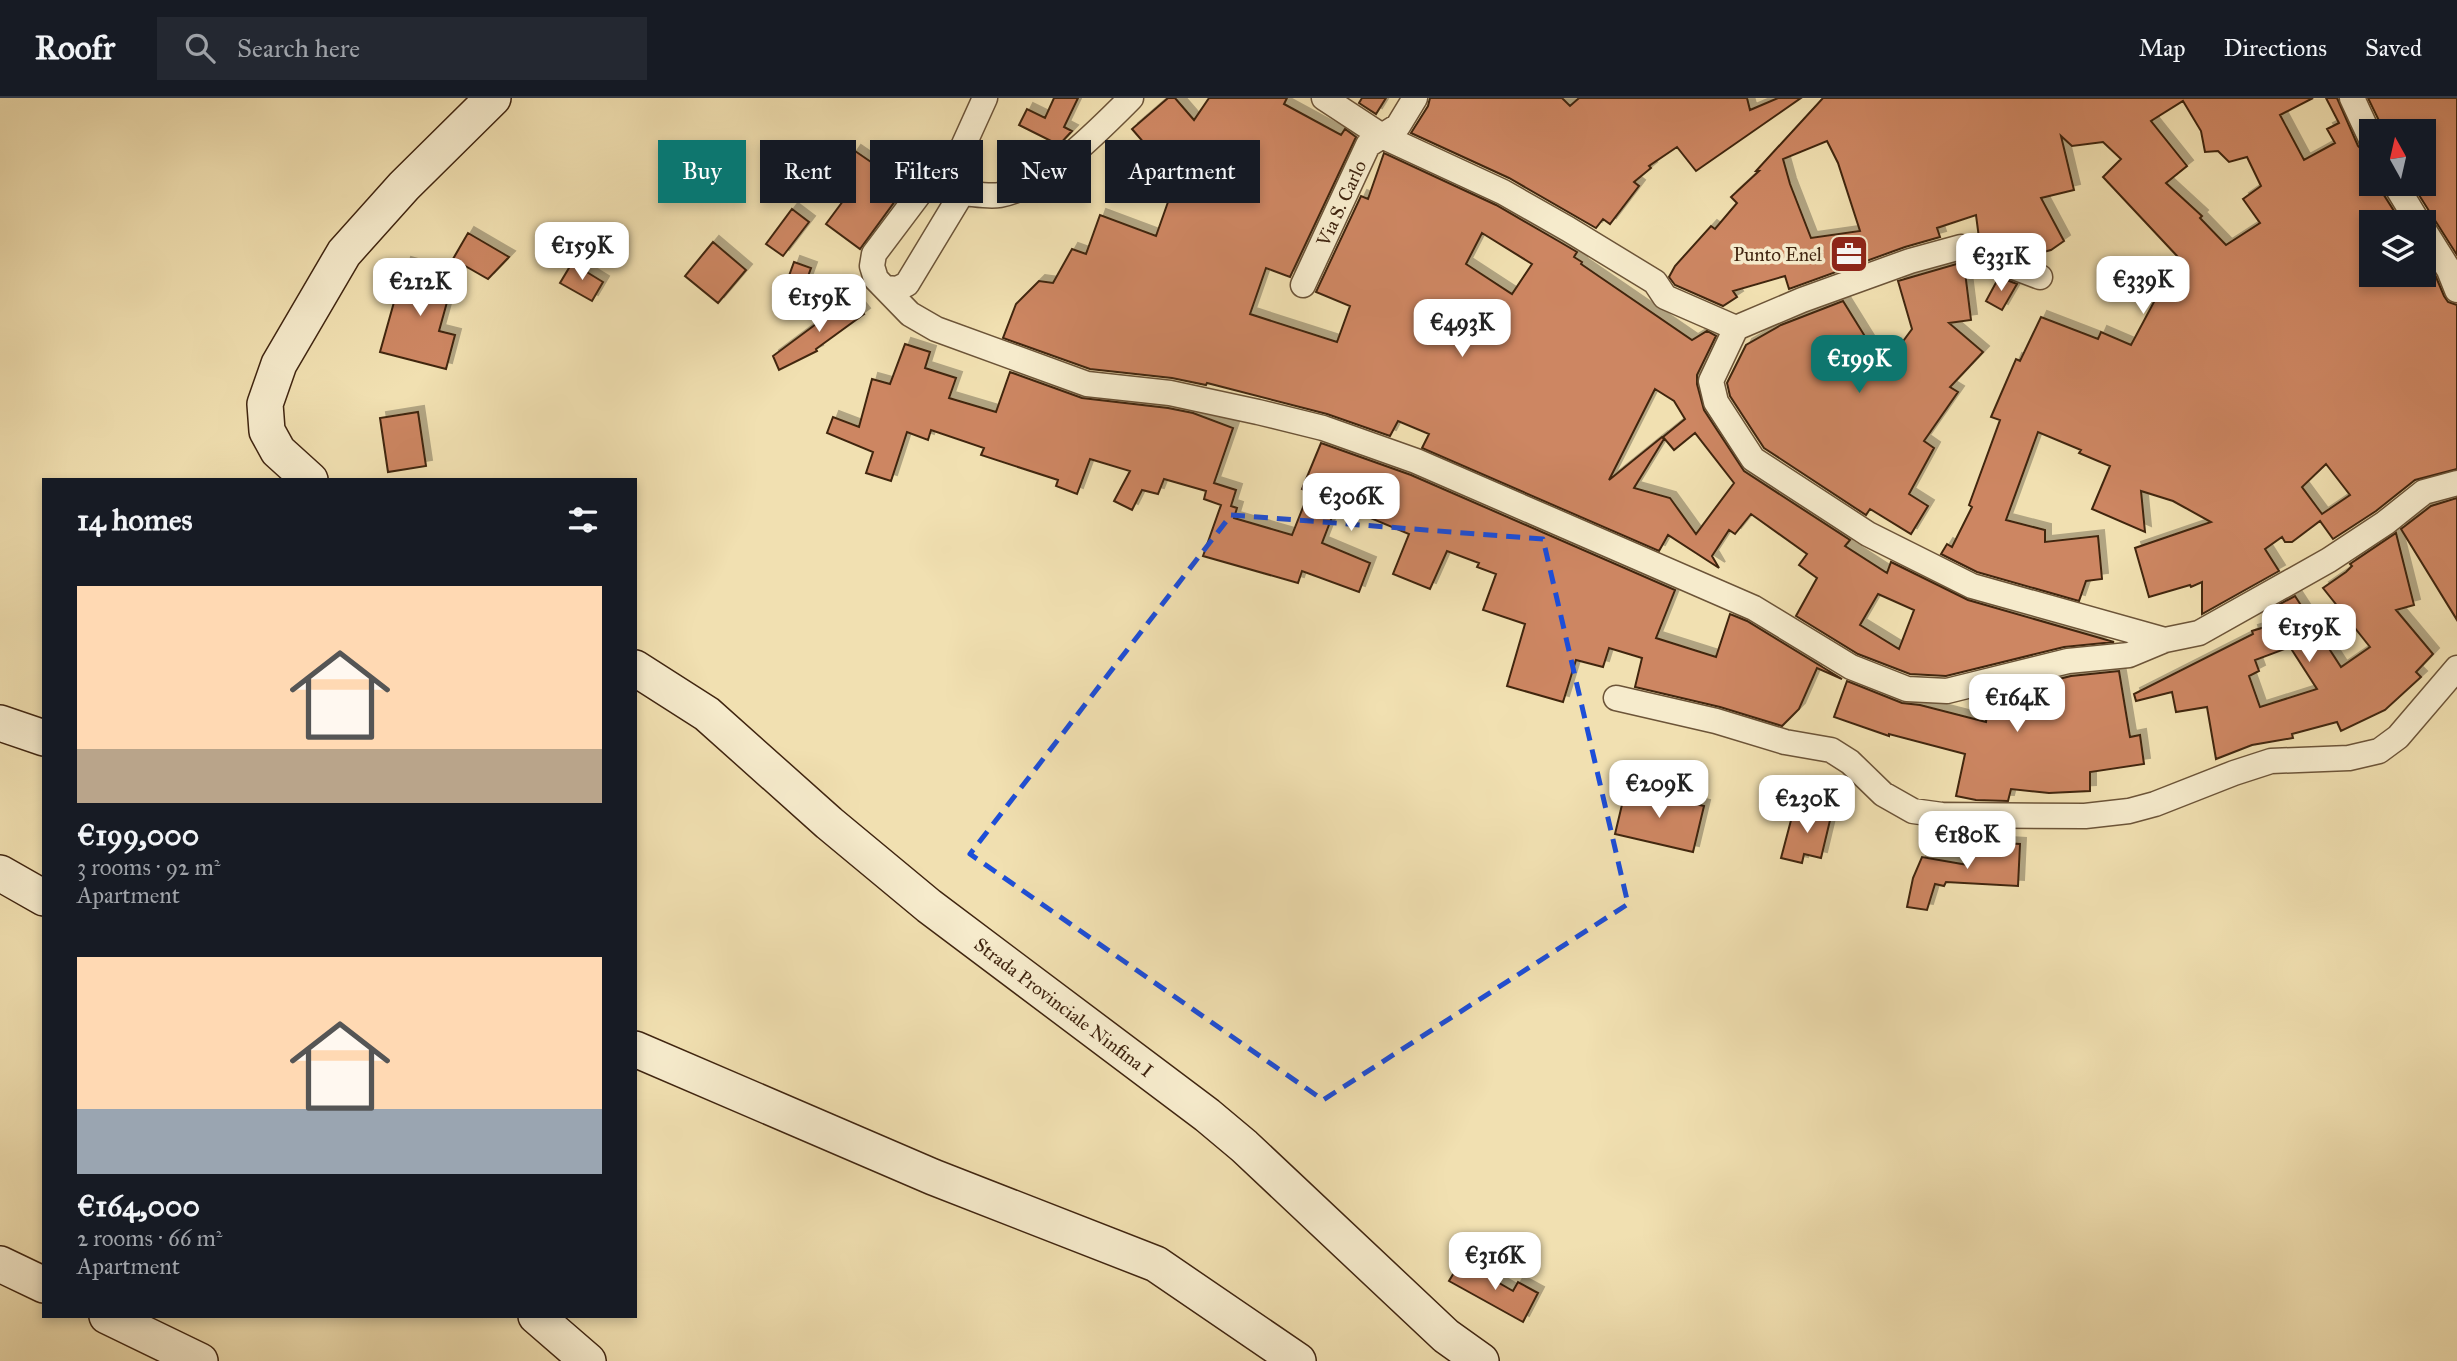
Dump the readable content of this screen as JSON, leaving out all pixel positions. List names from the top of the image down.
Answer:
{
  "streets": {
    "street": ["Via S. Carlo", "Strada Provinciale Ninfina I"]
  },
  "places": {
    "office": ["Punto Enel"]
  },
  "north": "top",
  "page": {
    "header": "Roofr",
    "search": "Search here",
    "nav": ["Map", "Directions", "Saved"],
    "chip": [
      "Buy",
      "Rent",
      "Filters",
      "New",
      "Apartment"
    ],
    "price": [
      "€159K",
      "€331K",
      "€339K",
      "€212K",
      "€159K",
      "€493K",
      "€199K",
      "€306K",
      "€159K",
      "€164K",
      "€209K",
      "€230K",
      "€180K",
      "€316K"
    ],
    "heading": "14 homes",
    "list": [
      {
        "name": "€199,000",
        "note": "3 rooms · 92 m² · Apartment"
      },
      {
        "name": "€164,000",
        "note": "2 rooms · 66 m² · Apartment"
      }
    ]
  }
}
